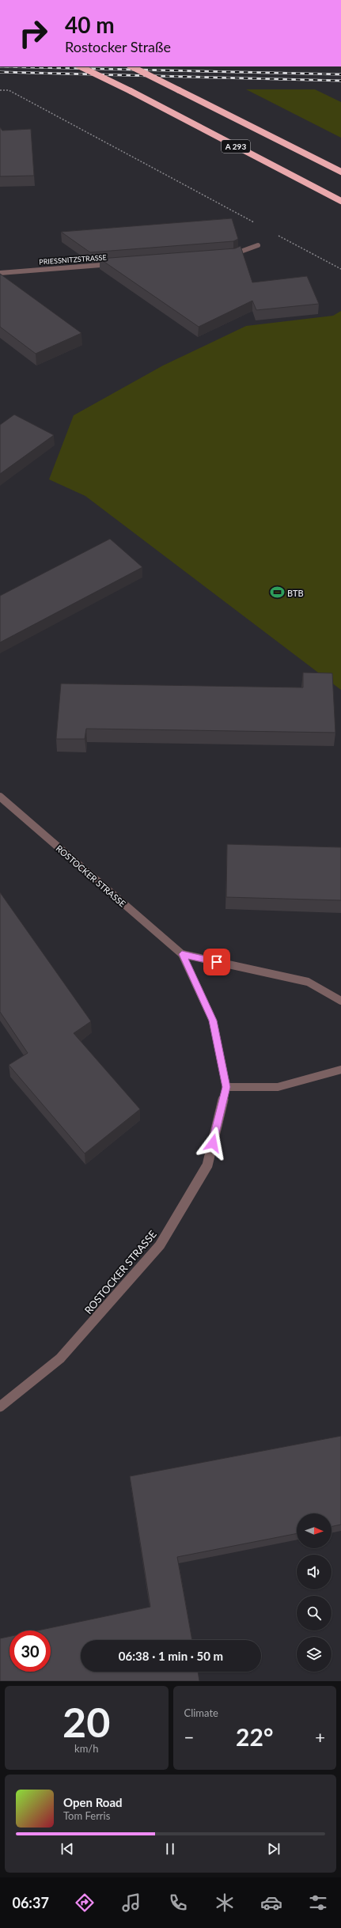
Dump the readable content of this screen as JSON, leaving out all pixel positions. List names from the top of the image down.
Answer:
{
  "streets": {
    "highway": ["A 293"],
    "street": ["PRIESSNITZSTRASSE", "ROSTOCKER STRASSE"]
  },
  "places": {
    "sports": ["BTB"]
  },
  "north": "right",
  "page": {
    "turn": ["40 m", "Rostocker Straße"],
    "limit": "30",
    "trip": "06:38 · 1 min · 50 m",
    "tile": [
      ["20", "km/h"],
      "Climate"
    ],
    "heat": ["−", "22°", "+"],
    "song": ["Open Road", "Tom Ferris"],
    "tabs": "06:37"
  }
}
